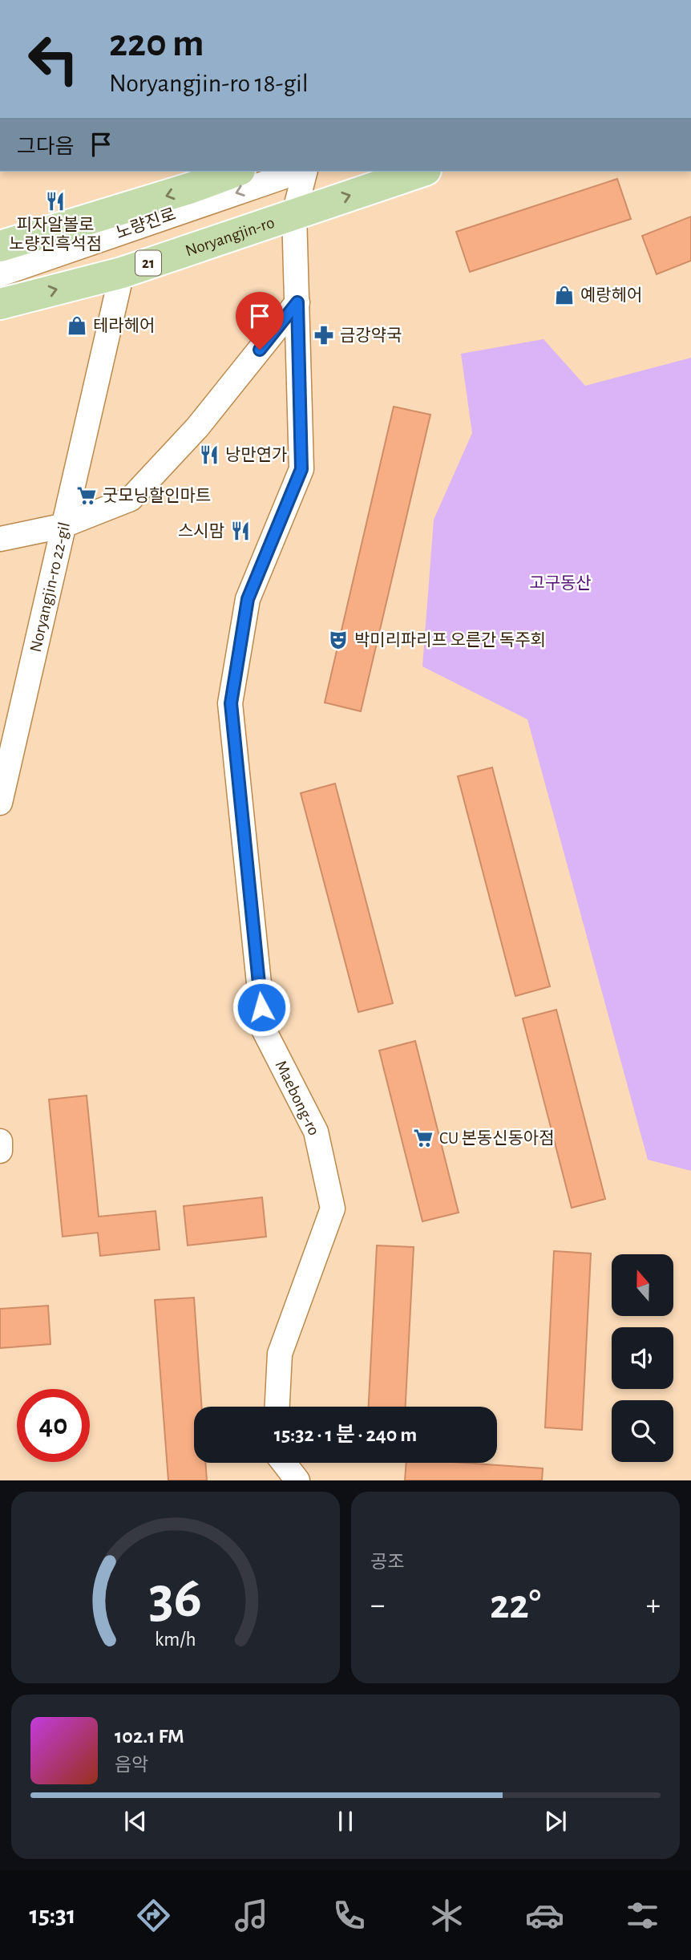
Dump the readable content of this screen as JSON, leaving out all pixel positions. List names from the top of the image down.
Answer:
{
  "streets": {
    "main road": ["Noryangjin-ro", "21"],
    "street": ["노량진로", "Noryangjin-ro 22-gil", "Maebong-ro"]
  },
  "crossings": [
    ["Noryangjin-ro", "Noryangjin-ro 22-gil"],
    ["Noryangjin-ro", "Maebong-ro"]
  ],
  "one_way": ["노량진로"],
  "parks": ["고구동산"],
  "places": {
    "restaurant": ["피자알볼로 노량진흑석점", "낭만연가", "스시맘"],
    "shop": ["예랑헤어", "테라헤어"],
    "pharmacy": ["금강약국"],
    "supermarket": ["굿모닝할인마트", "CU 본동신동아점"],
    "theatre": ["박미리파리프 오른간 독주회"]
  },
  "north": "top",
  "page": {
    "turn": ["220 m", "Noryangjin-ro 18-gil"],
    "then": "그다음",
    "limit": "40",
    "trip": "15:32 · 1 분 · 240 m",
    "tile": "공조",
    "heat": ["−", "22°", "+"],
    "song": ["102.1 FM", "음악"],
    "tabs": "15:31",
    "gauge": ["36", "km/h"]
  }
}
